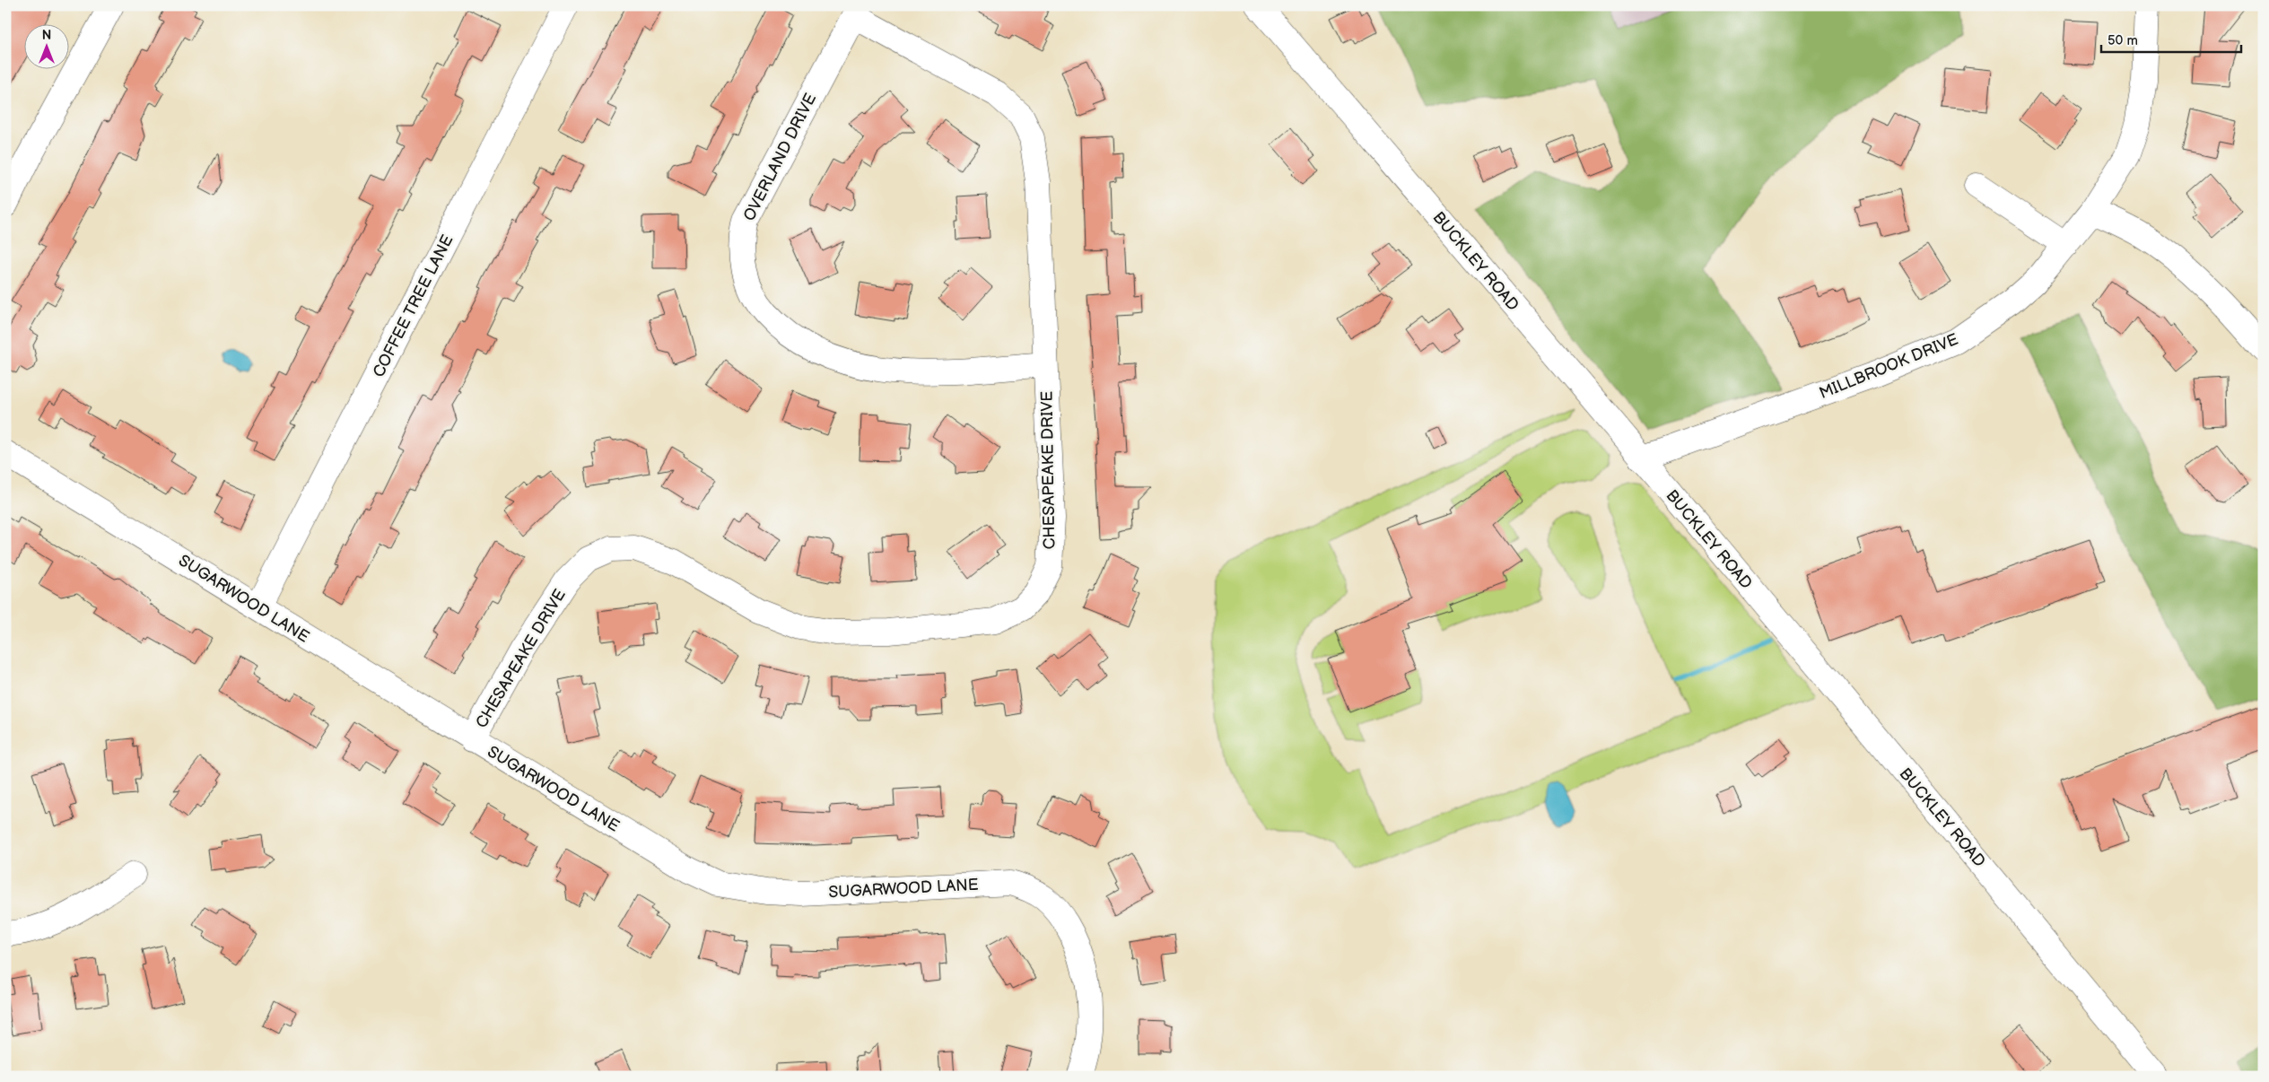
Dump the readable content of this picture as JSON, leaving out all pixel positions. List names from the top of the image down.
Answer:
{
  "streets": {
    "street": [
      "OVERLAND DRIVE",
      "BUCKLEY ROAD",
      "COFFEE TREE LANE",
      "MILLBROOK DRIVE",
      "CHESAPEAKE DRIVE",
      "SUGARWOOD LANE"
    ]
  },
  "crossings": [
    ["OVERLAND DRIVE", "CHESAPEAKE DRIVE"],
    ["BUCKLEY ROAD", "MILLBROOK DRIVE"],
    ["COFFEE TREE LANE", "SUGARWOOD LANE"],
    ["CHESAPEAKE DRIVE", "SUGARWOOD LANE"]
  ],
  "scale_bar": "50 m",
  "north": "top"
}
